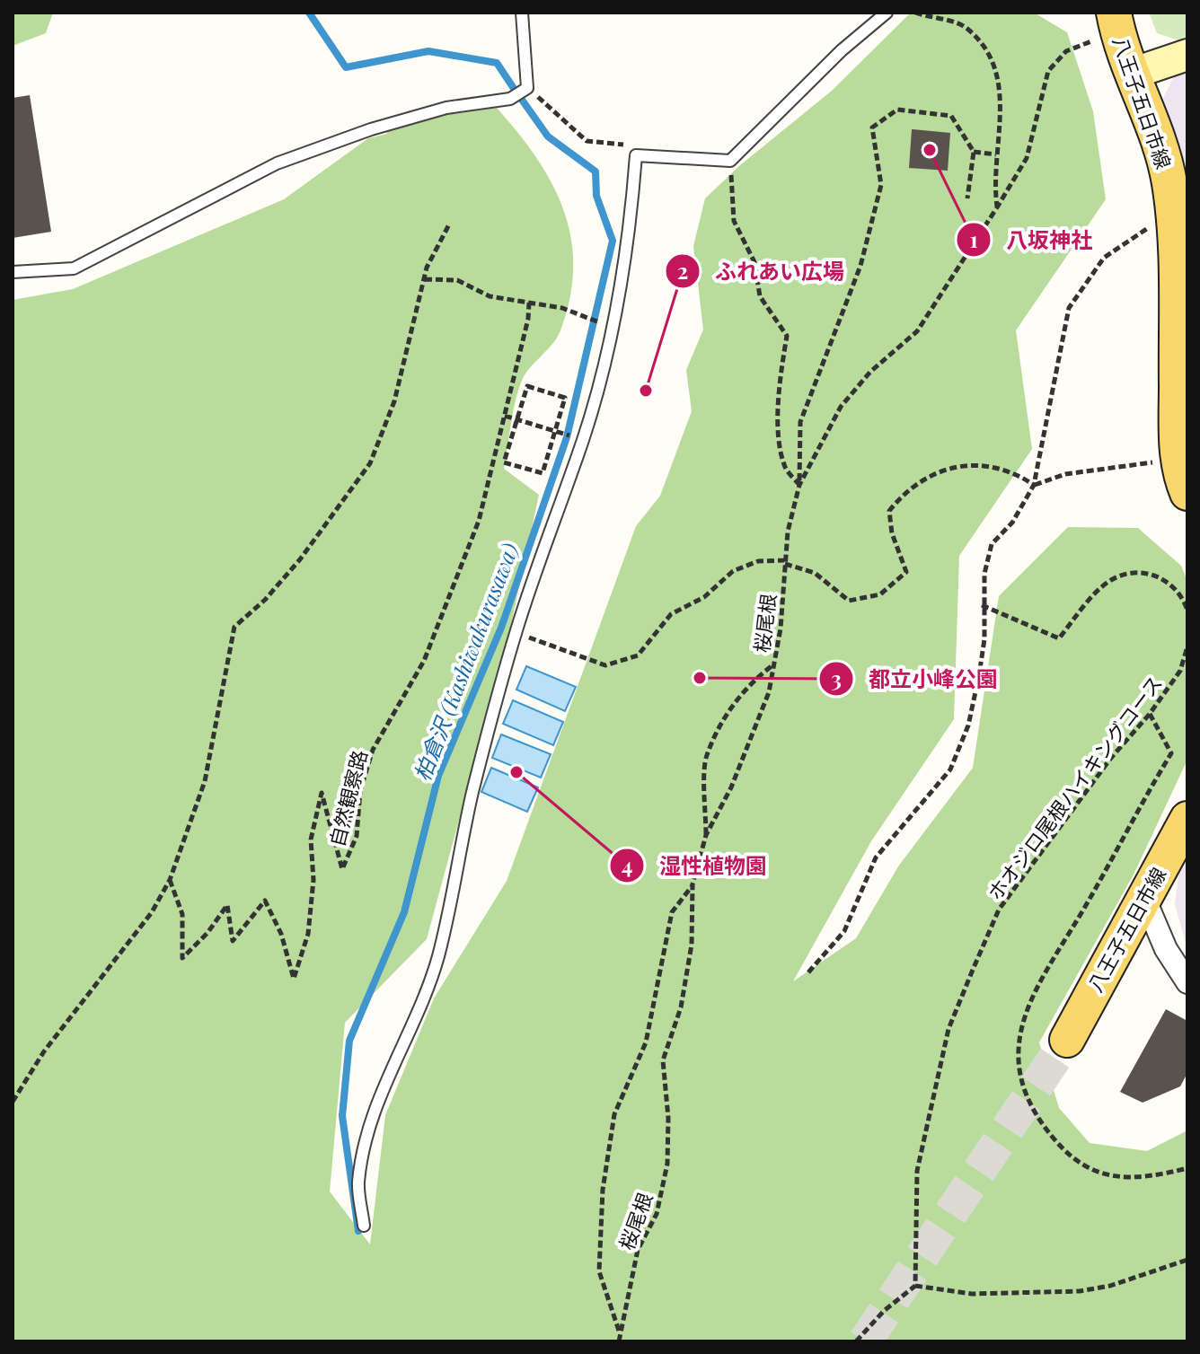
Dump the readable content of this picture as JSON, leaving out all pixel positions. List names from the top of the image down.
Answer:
{
  "streets": {
    "main road": ["八王子五日市線"],
    "path": ["桜尾根", "ホオジロ尾根ハイキングコース", "自然観察路"]
  },
  "crossings": [
    ["八王子五日市線", "桜尾根"]
  ],
  "water": ["柏倉沢 (Kashiwakurasawa)"],
  "places": [
    "八坂神社",
    "ふれあい広場",
    "都立小峰公園",
    "湿性植物園"
  ]
}
